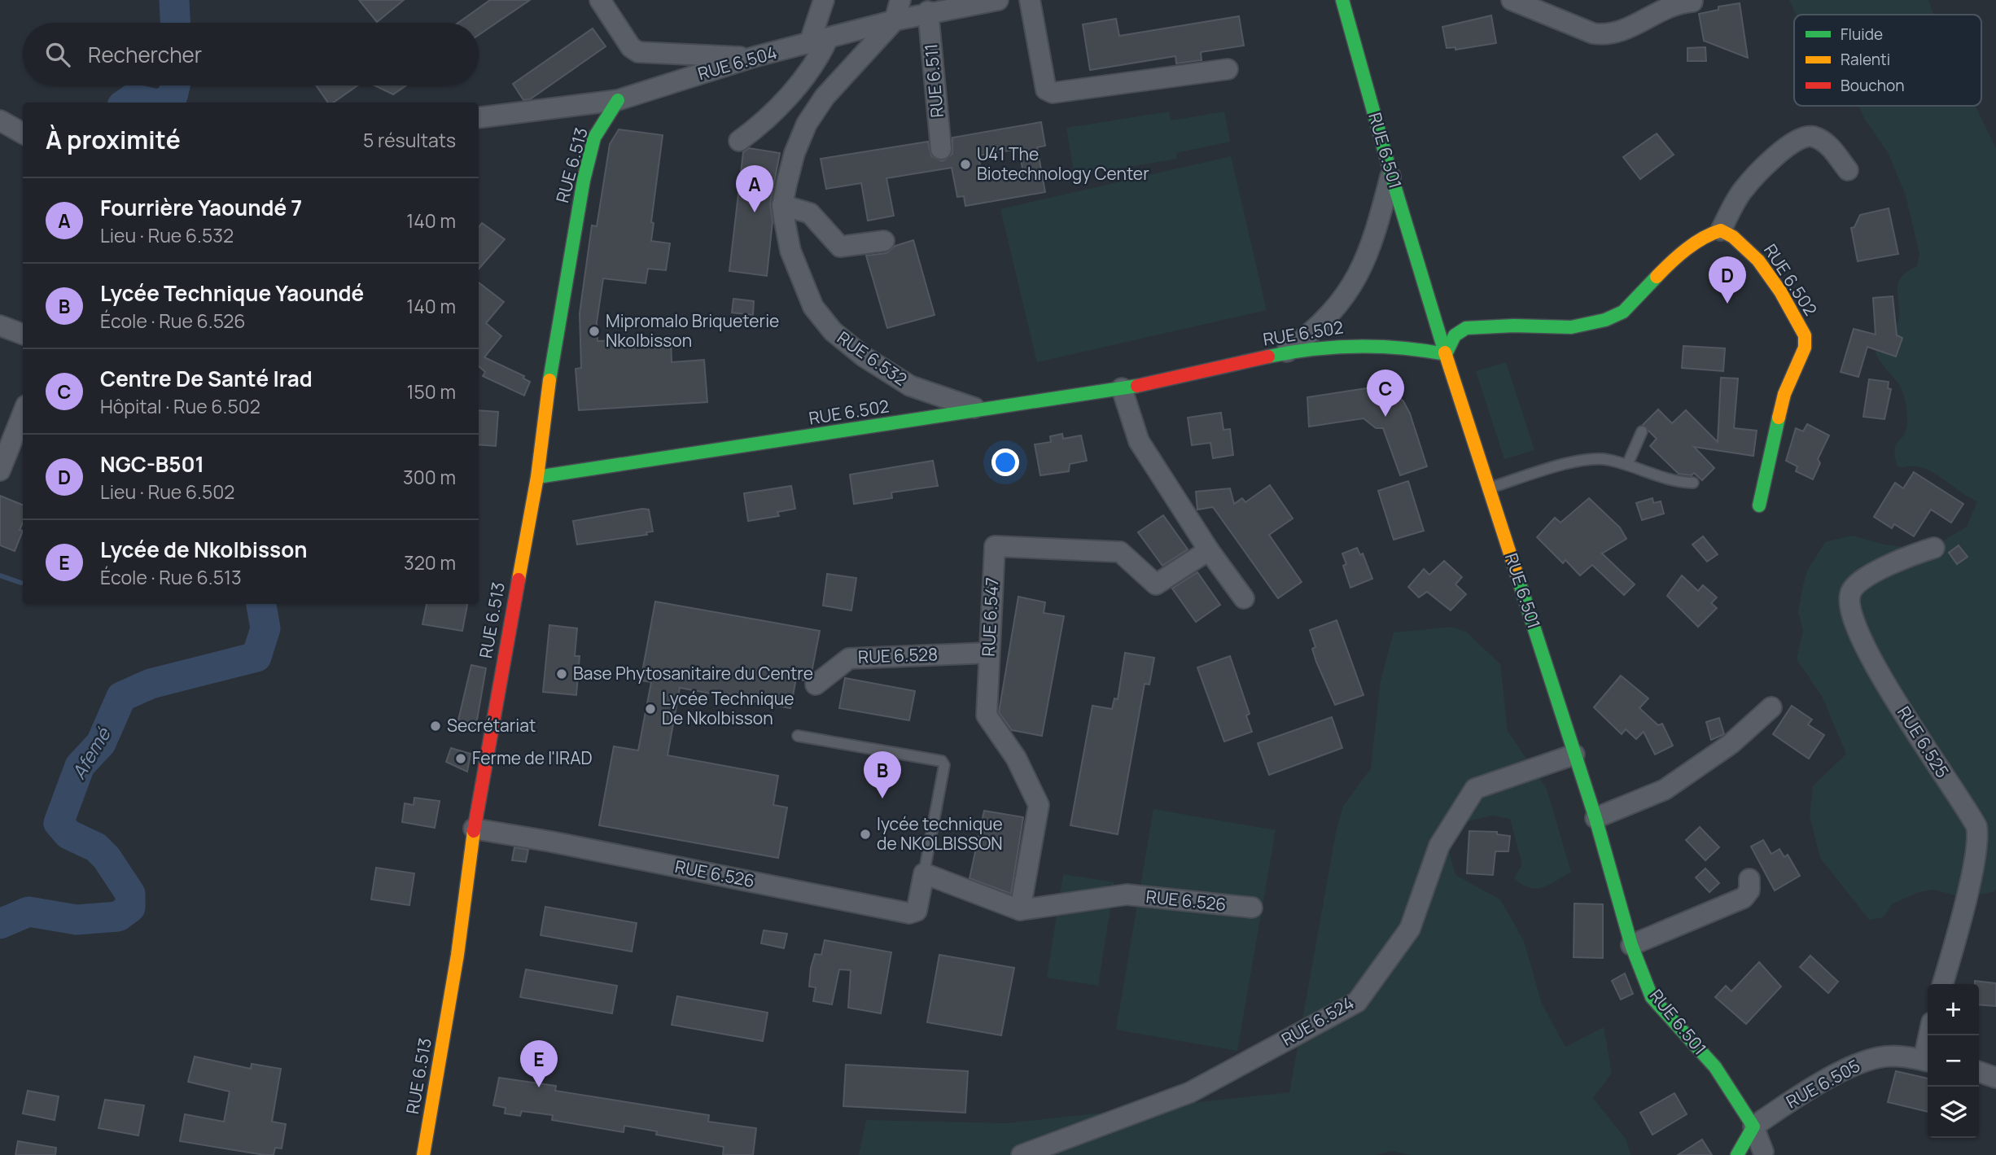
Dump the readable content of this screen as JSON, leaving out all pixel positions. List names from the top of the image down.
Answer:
{
  "streets": {
    "street": [
      "RUE 6.504",
      "RUE 6.511",
      "RUE 6.501",
      "RUE 6.513",
      "RUE 6.502",
      "RUE 6.532",
      "RUE 6.547",
      "RUE 6.528",
      "RUE 6.525",
      "RUE 6.526",
      "RUE 6.524",
      "RUE 6.505"
    ]
  },
  "crossings": [
    ["RUE 6.504", "RUE 6.511"],
    ["RUE 6.504", "RUE 6.513"],
    ["RUE 6.504", "RUE 6.532"],
    ["RUE 6.501", "RUE 6.502"],
    ["RUE 6.501", "RUE 6.524"],
    ["RUE 6.501", "RUE 6.505"],
    ["RUE 6.513", "RUE 6.502"],
    ["RUE 6.513", "RUE 6.526"],
    ["RUE 6.502", "RUE 6.532"],
    ["RUE 6.547", "RUE 6.528"],
    ["RUE 6.547", "RUE 6.526"]
  ],
  "water": ["Afemé"],
  "places": [
    "U41 The Biotechnology Center",
    "Mipromalo Briqueterie Nkolbisson",
    "Base Phytosanitaire du Centre",
    "Lycée Technique De Nkolbisson",
    "Secrétariat",
    "Ferme de l'IRAD",
    "lycée technique de NKOLBISSON"
  ],
  "legend": ["Fluide", "Ralenti", "Bouchon"],
  "page": {
    "search": "Rechercher",
    "heading": ["À proximité", "5 résultats"],
    "pins": [
      "A",
      "D",
      "C",
      "B",
      "E"
    ],
    "list": [
      {
        "mark": "A",
        "name": "Fourrière Yaoundé 7",
        "note": "Lieu · Rue 6.532",
        "value": "140 m"
      },
      {
        "mark": "B",
        "name": "Lycée Technique Yaoundé",
        "note": "École · Rue 6.526",
        "value": "140 m"
      },
      {
        "mark": "C",
        "name": "Centre De Santé Irad",
        "note": "Hôpital · Rue 6.502",
        "value": "150 m"
      },
      {
        "mark": "D",
        "name": "NGC-B501",
        "note": "Lieu · Rue 6.502",
        "value": "300 m"
      },
      {
        "mark": "E",
        "name": "Lycée de Nkolbisson",
        "note": "École · Rue 6.513",
        "value": "320 m"
      }
    ],
    "map_buttons": ["+", "−"]
  }
}
